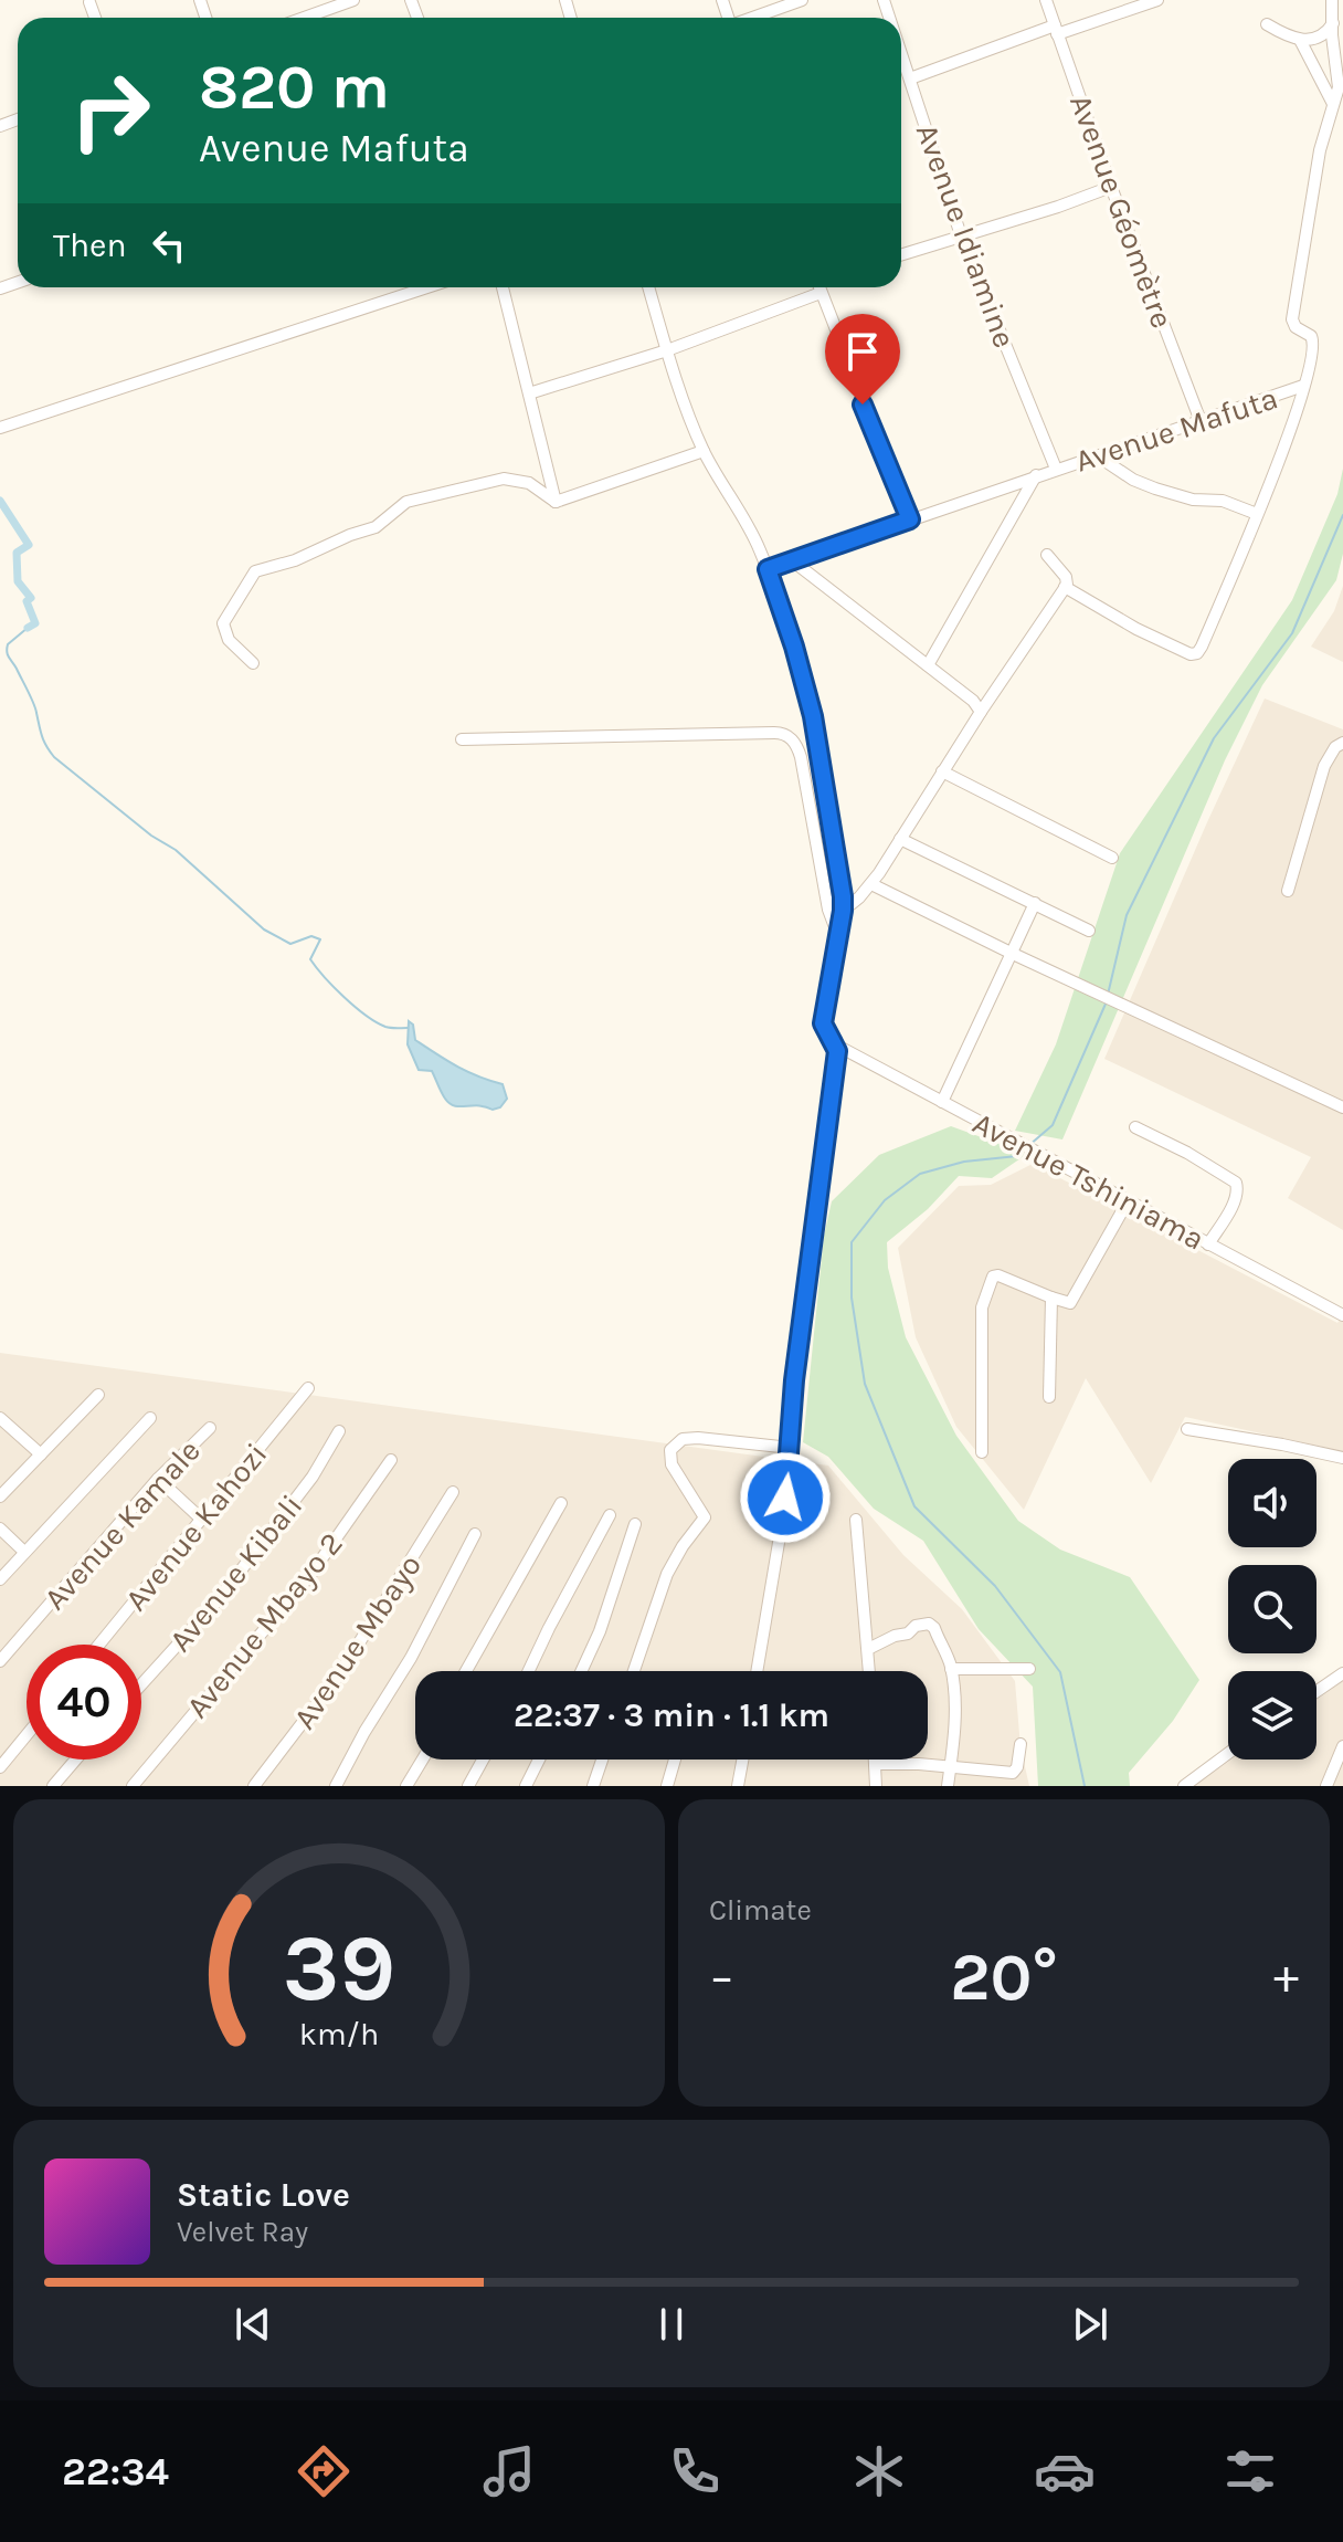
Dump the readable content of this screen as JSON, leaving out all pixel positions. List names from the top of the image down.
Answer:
{
  "streets": {
    "street": [
      "Avenue Géomètre",
      "Avenue Idiamine",
      "Avenue Mafuta",
      "Avenue Tshiniama",
      "Avenue Kamale",
      "Avenue Kahozi",
      "Avenue Kibali",
      "Avenue Mbayo 2",
      "Avenue Mbayo"
    ]
  },
  "crossings": [
    ["Avenue Géomètre", "Avenue Mafuta"],
    ["Avenue Idiamine", "Avenue Mafuta"]
  ],
  "page": {
    "turn": ["820 m", "Avenue Mafuta"],
    "then": "Then",
    "limit": "40",
    "trip": "22:37 · 3 min · 1.1 km",
    "tile": "Climate",
    "heat": ["−", "20°", "+"],
    "song": ["Static Love", "Velvet Ray"],
    "tabs": "22:34",
    "gauge": ["39", "km/h"]
  }
}
